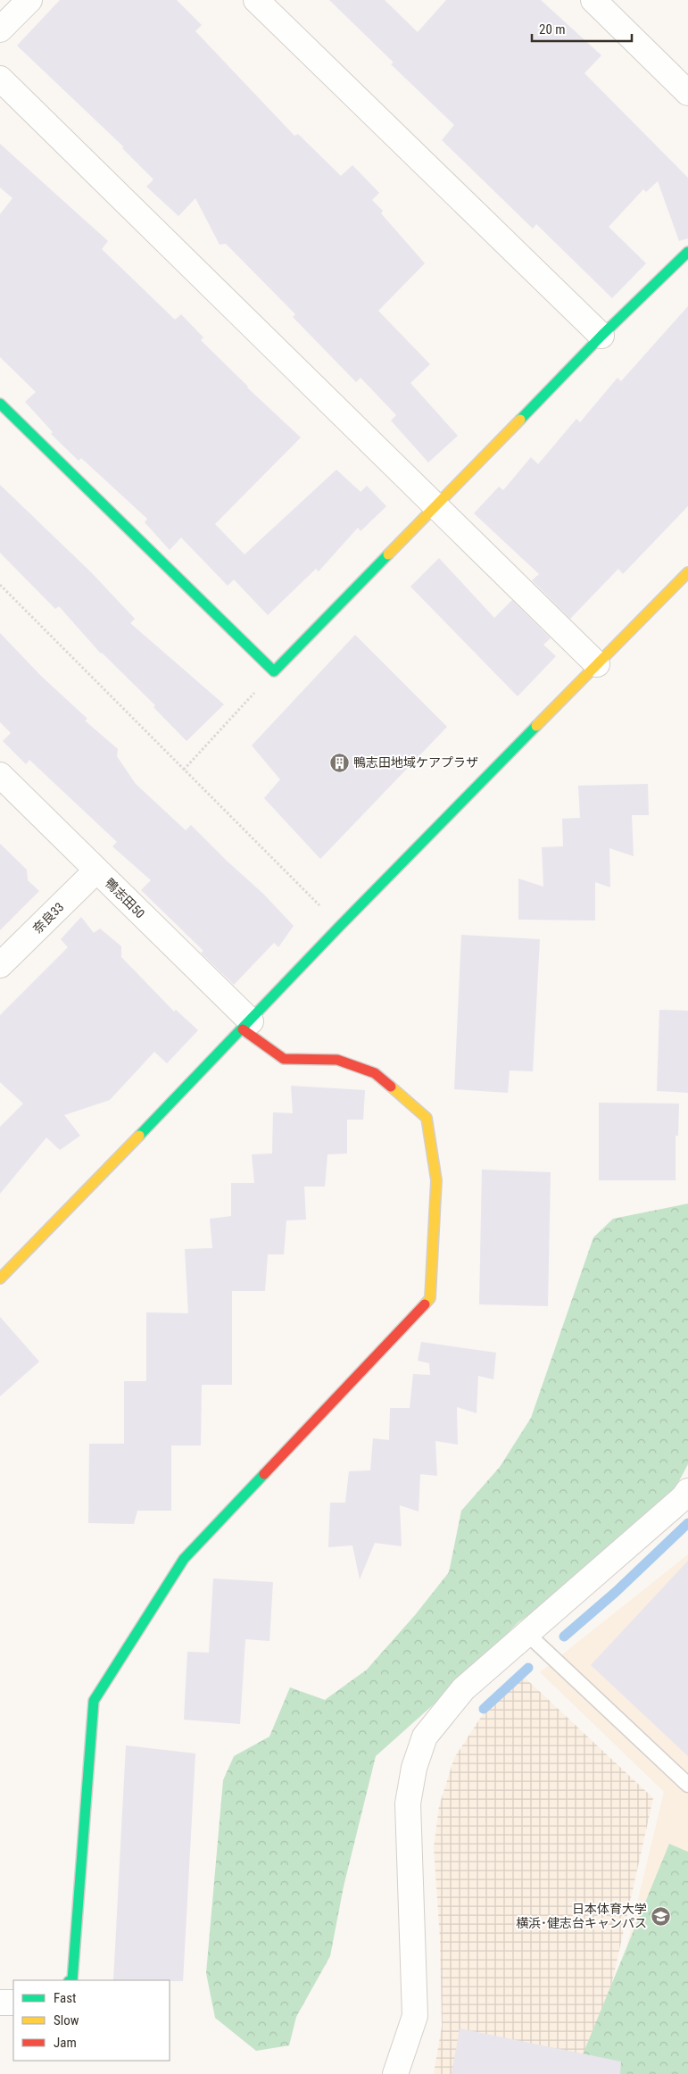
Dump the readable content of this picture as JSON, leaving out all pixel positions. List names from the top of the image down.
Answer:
{
  "streets": {
    "street": ["鴨志田50", "奈良33"]
  },
  "crossings": [
    ["鴨志田50", "奈良33"]
  ],
  "places": {
    "building": ["鴨志田地域ケアプラザ"],
    "school or university": ["日本体育大学 横浜･健志台キャンパス"]
  },
  "legend": ["Fast", "Slow", "Jam"],
  "scale_bar": "20 m"
}
